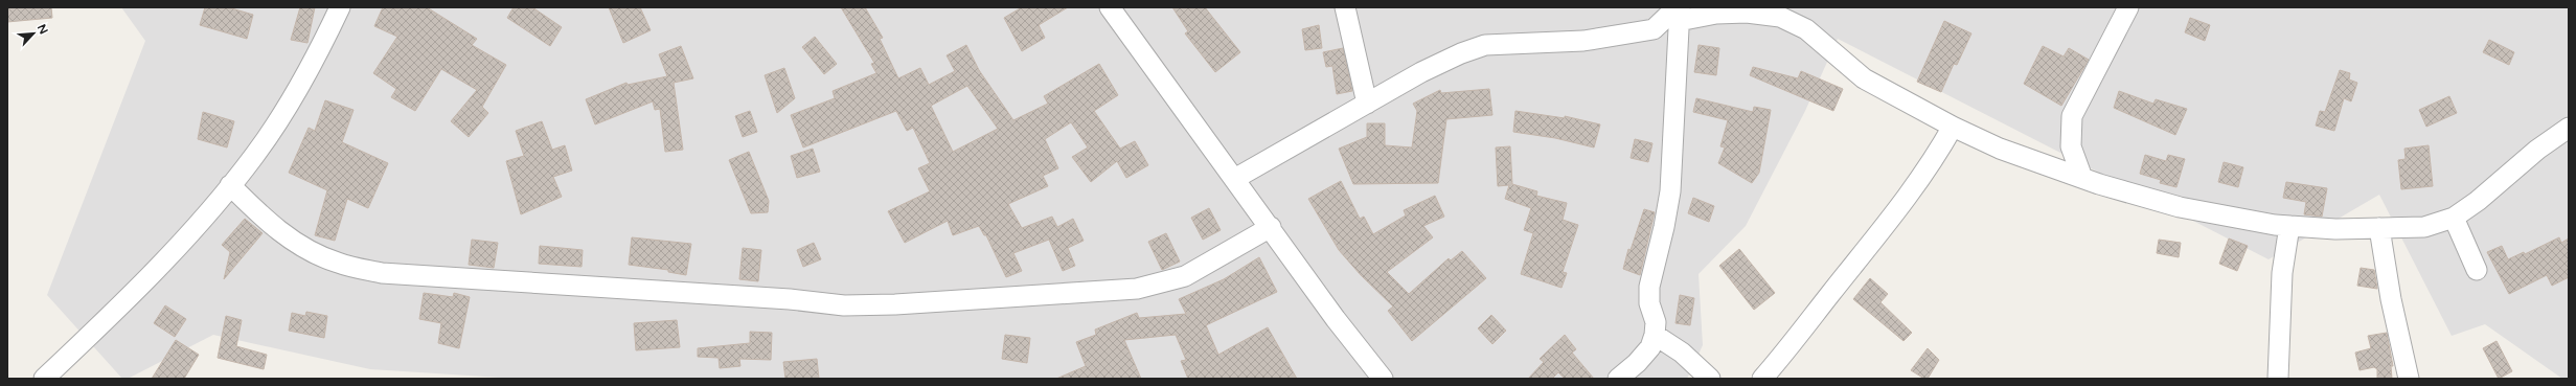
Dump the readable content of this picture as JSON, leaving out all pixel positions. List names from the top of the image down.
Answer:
{
  "north": "top right"
}
